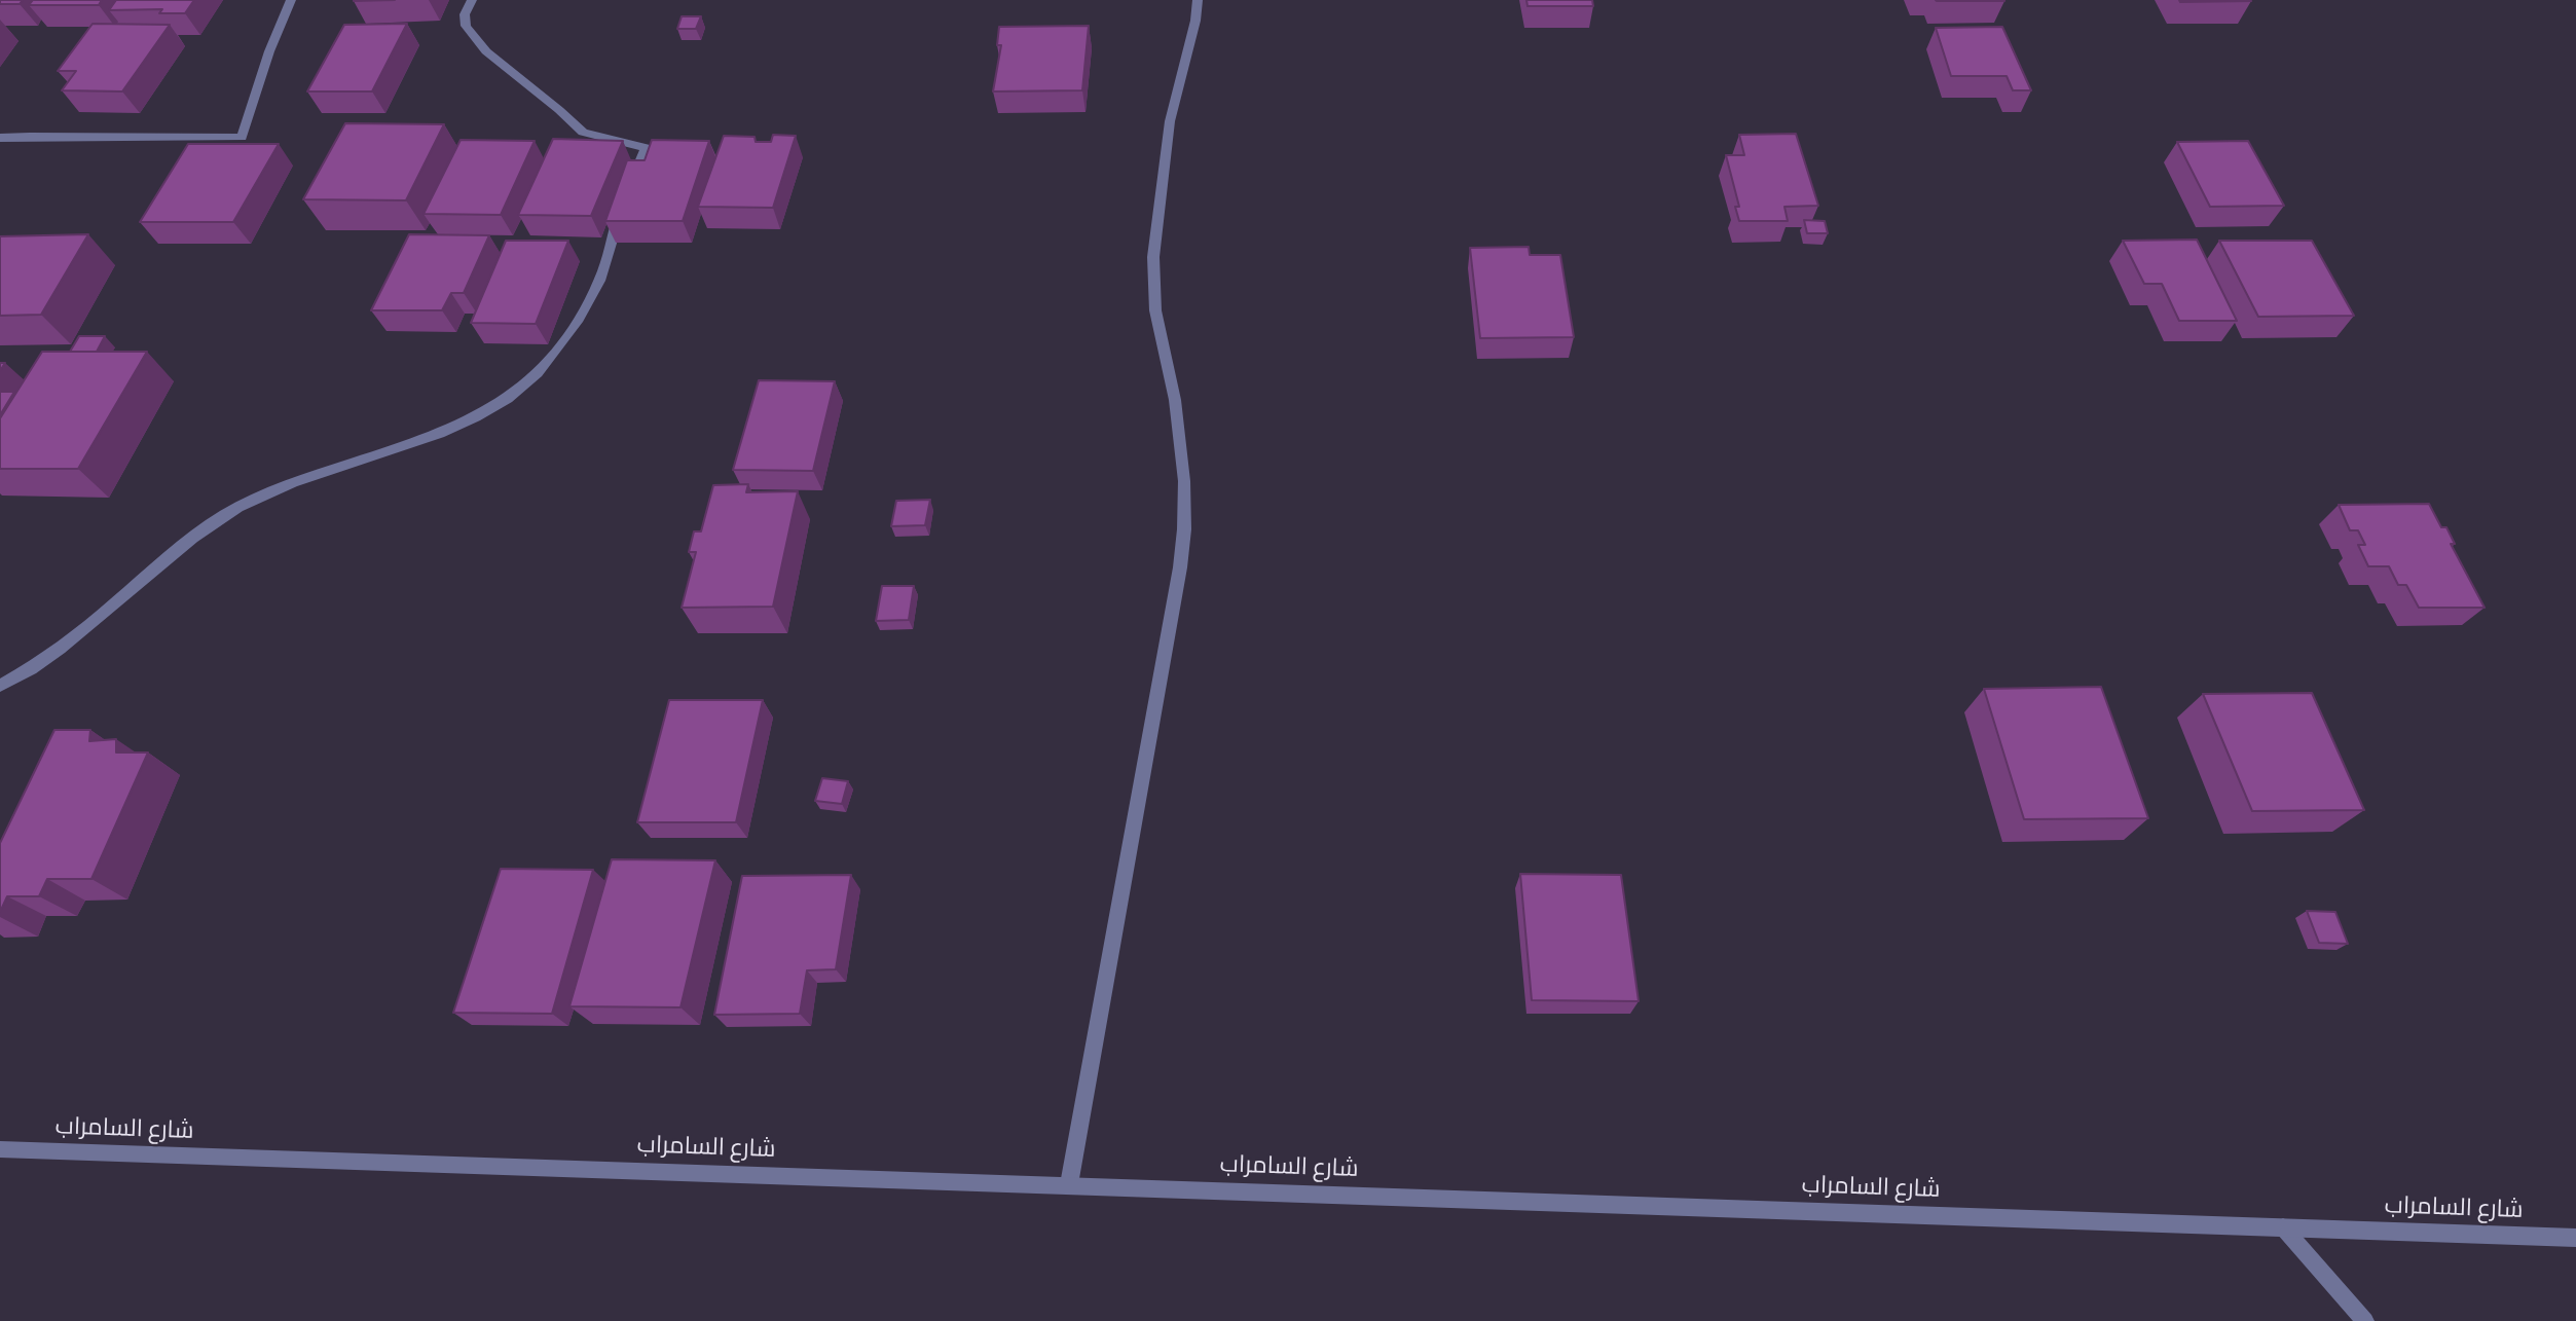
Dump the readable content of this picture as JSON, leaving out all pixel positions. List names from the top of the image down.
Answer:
{
  "streets": {
    "street": ["شارع السامراب"]
  }
}
